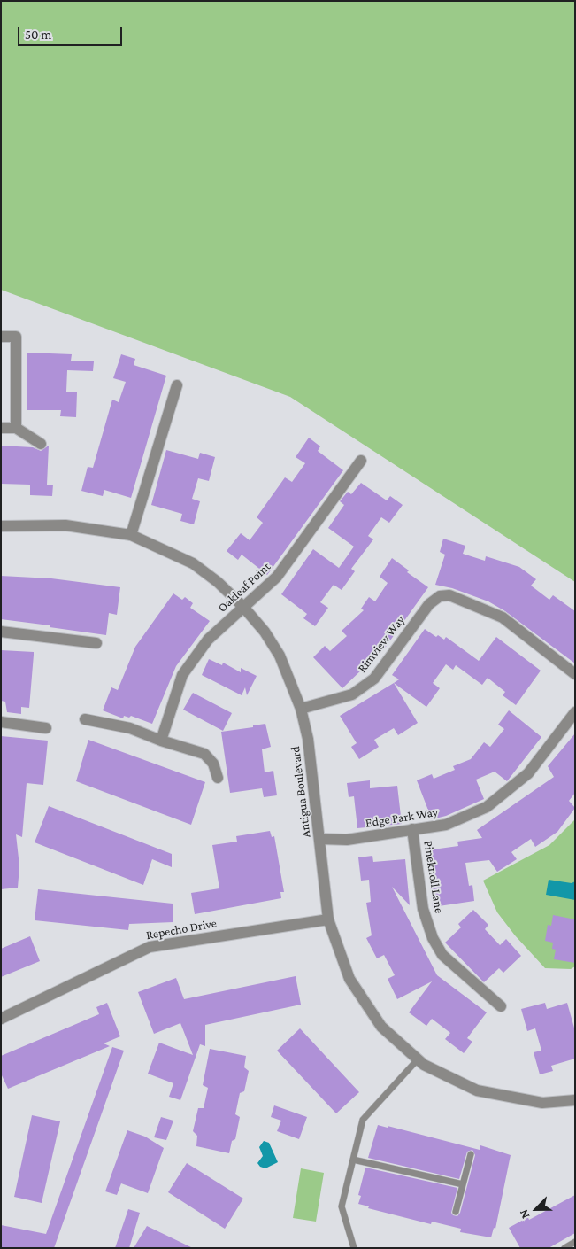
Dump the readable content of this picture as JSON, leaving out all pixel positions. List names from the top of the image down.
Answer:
{
  "streets": {
    "street": [
      "Oakleaf Point",
      "Rimview Way",
      "Antigua Boulevard",
      "Edge Park Way",
      "Pineknoll Lane",
      "Repecho Drive"
    ]
  },
  "crossings": [
    ["Oakleaf Point", "Antigua Boulevard"],
    ["Rimview Way", "Antigua Boulevard"],
    ["Antigua Boulevard", "Edge Park Way"],
    ["Antigua Boulevard", "Repecho Drive"],
    ["Edge Park Way", "Pineknoll Lane"]
  ],
  "scale_bar": "50 m",
  "north": "bottom left"
}
